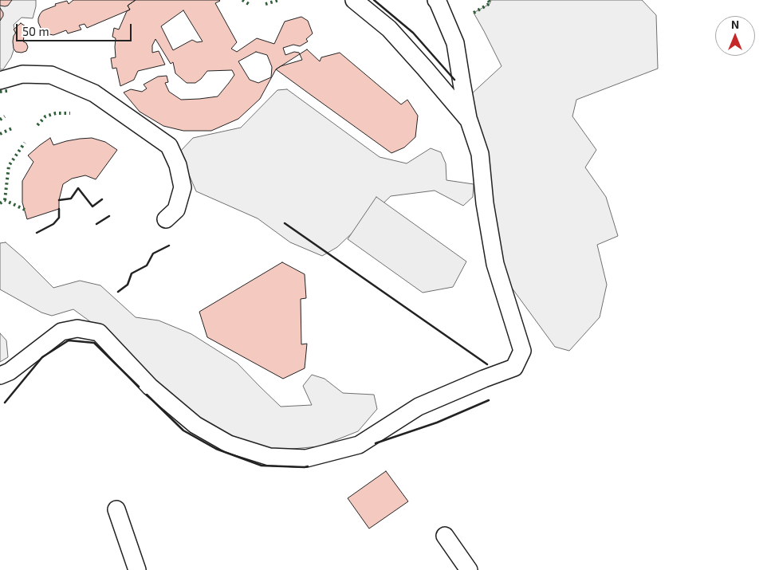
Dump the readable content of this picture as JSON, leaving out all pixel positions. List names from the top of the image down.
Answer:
{
  "scale_bar": "50 m",
  "north": "top"
}
